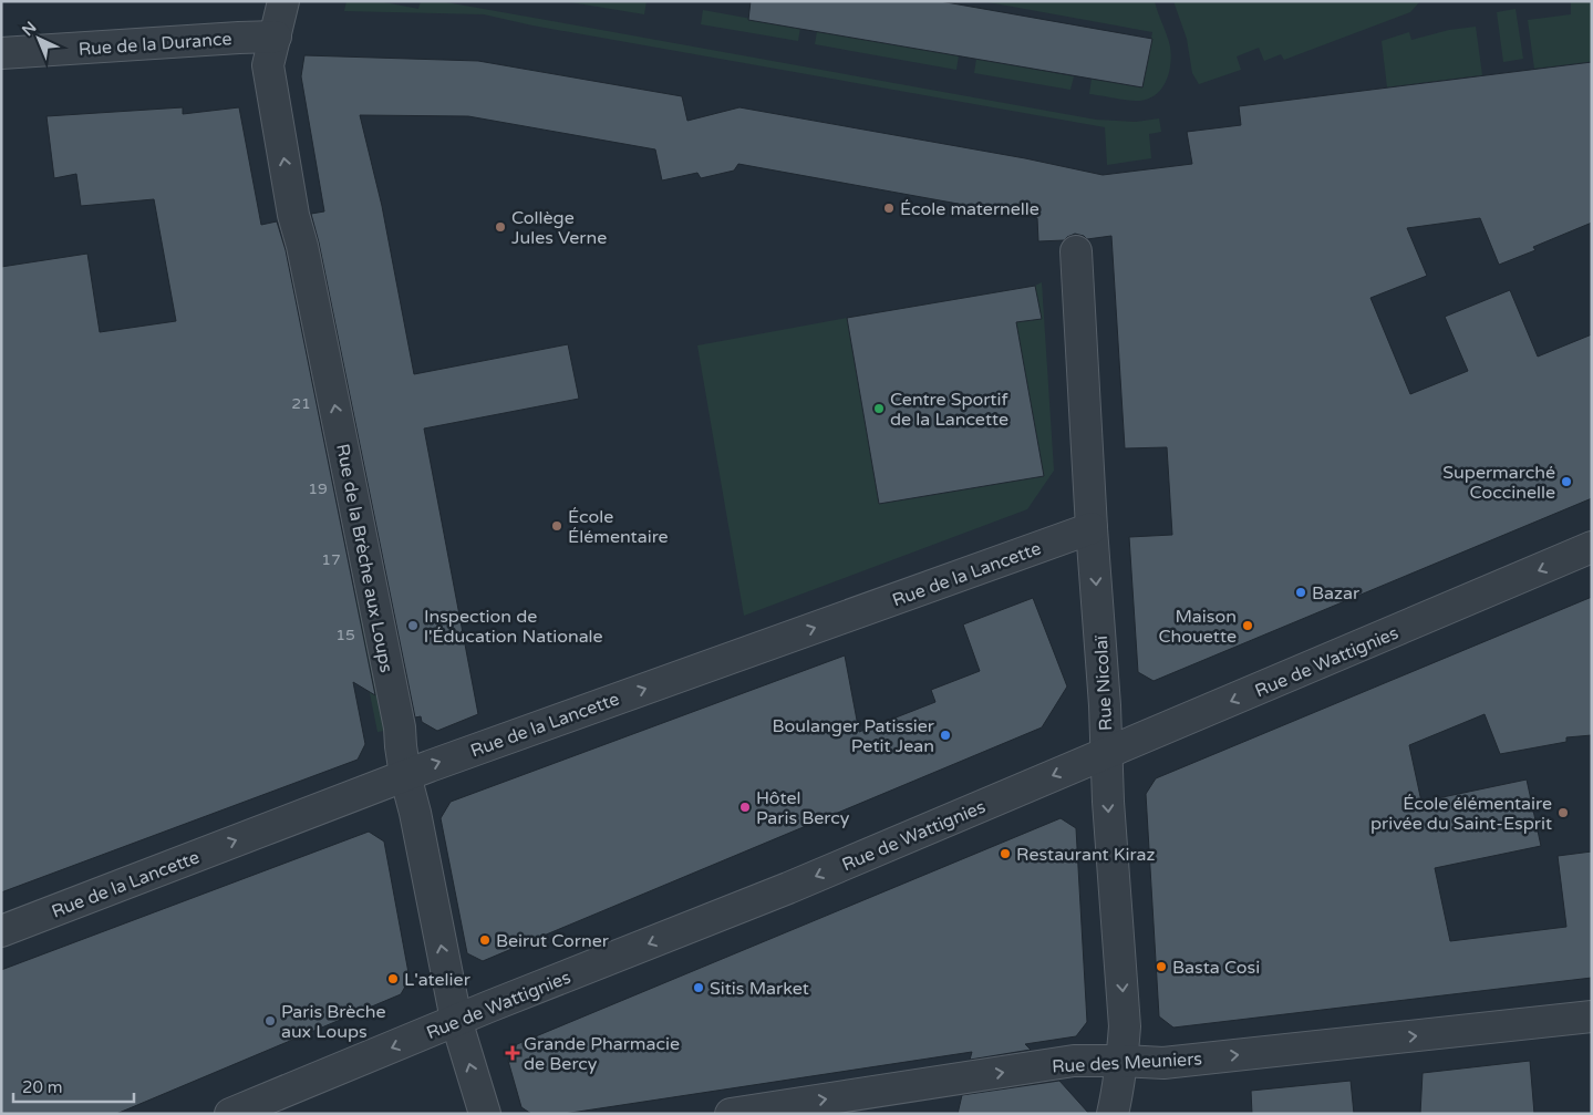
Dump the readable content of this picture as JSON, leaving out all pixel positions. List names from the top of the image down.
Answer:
{
  "streets": {
    "street": [
      "Rue de la Durance",
      "Rue de la Brèche aux Loups",
      "Rue de la Lancette",
      "Rue de Wattignies",
      "Rue Nicolaï",
      "Rue des Meuniers"
    ]
  },
  "crossings": [
    ["Rue de la Durance", "Rue de la Brèche aux Loups"],
    ["Rue de la Brèche aux Loups", "Rue de la Lancette"],
    ["Rue de la Brèche aux Loups", "Rue de Wattignies"],
    ["Rue de la Lancette", "Rue Nicolaï"],
    ["Rue de Wattignies", "Rue Nicolaï"],
    ["Rue Nicolaï", "Rue des Meuniers"]
  ],
  "one_way": [
    "Rue de la Brèche aux Loups",
    "Rue de la Lancette",
    "Rue de Wattignies",
    "Rue Nicolaï",
    "Rue des Meuniers"
  ],
  "places": {
    "other": [
      "École maternelle",
      "Collège Jules Verne",
      "Centre Sportif de la Lancette",
      "Supermarché Coccinelle",
      "École Élémentaire",
      "Bazar",
      "Inspection de l'Éducation Nationale",
      "Maison Chouette",
      "Boulanger Patissier Petit Jean",
      "Hôtel Paris Bercy",
      "École élémentaire privée du Saint-Esprit",
      "Restaurant Kiraz",
      "Beirut Corner",
      "Basta Cosi",
      "L'atelier",
      "Sitis Market",
      "Paris Brèche aux Loups"
    ],
    "health": ["Grande Pharmacie de Bercy"]
  },
  "house_numbers": [
    "21",
    "19",
    "17",
    "15"
  ],
  "scale_bar": "20 m",
  "north": "top left"
}
